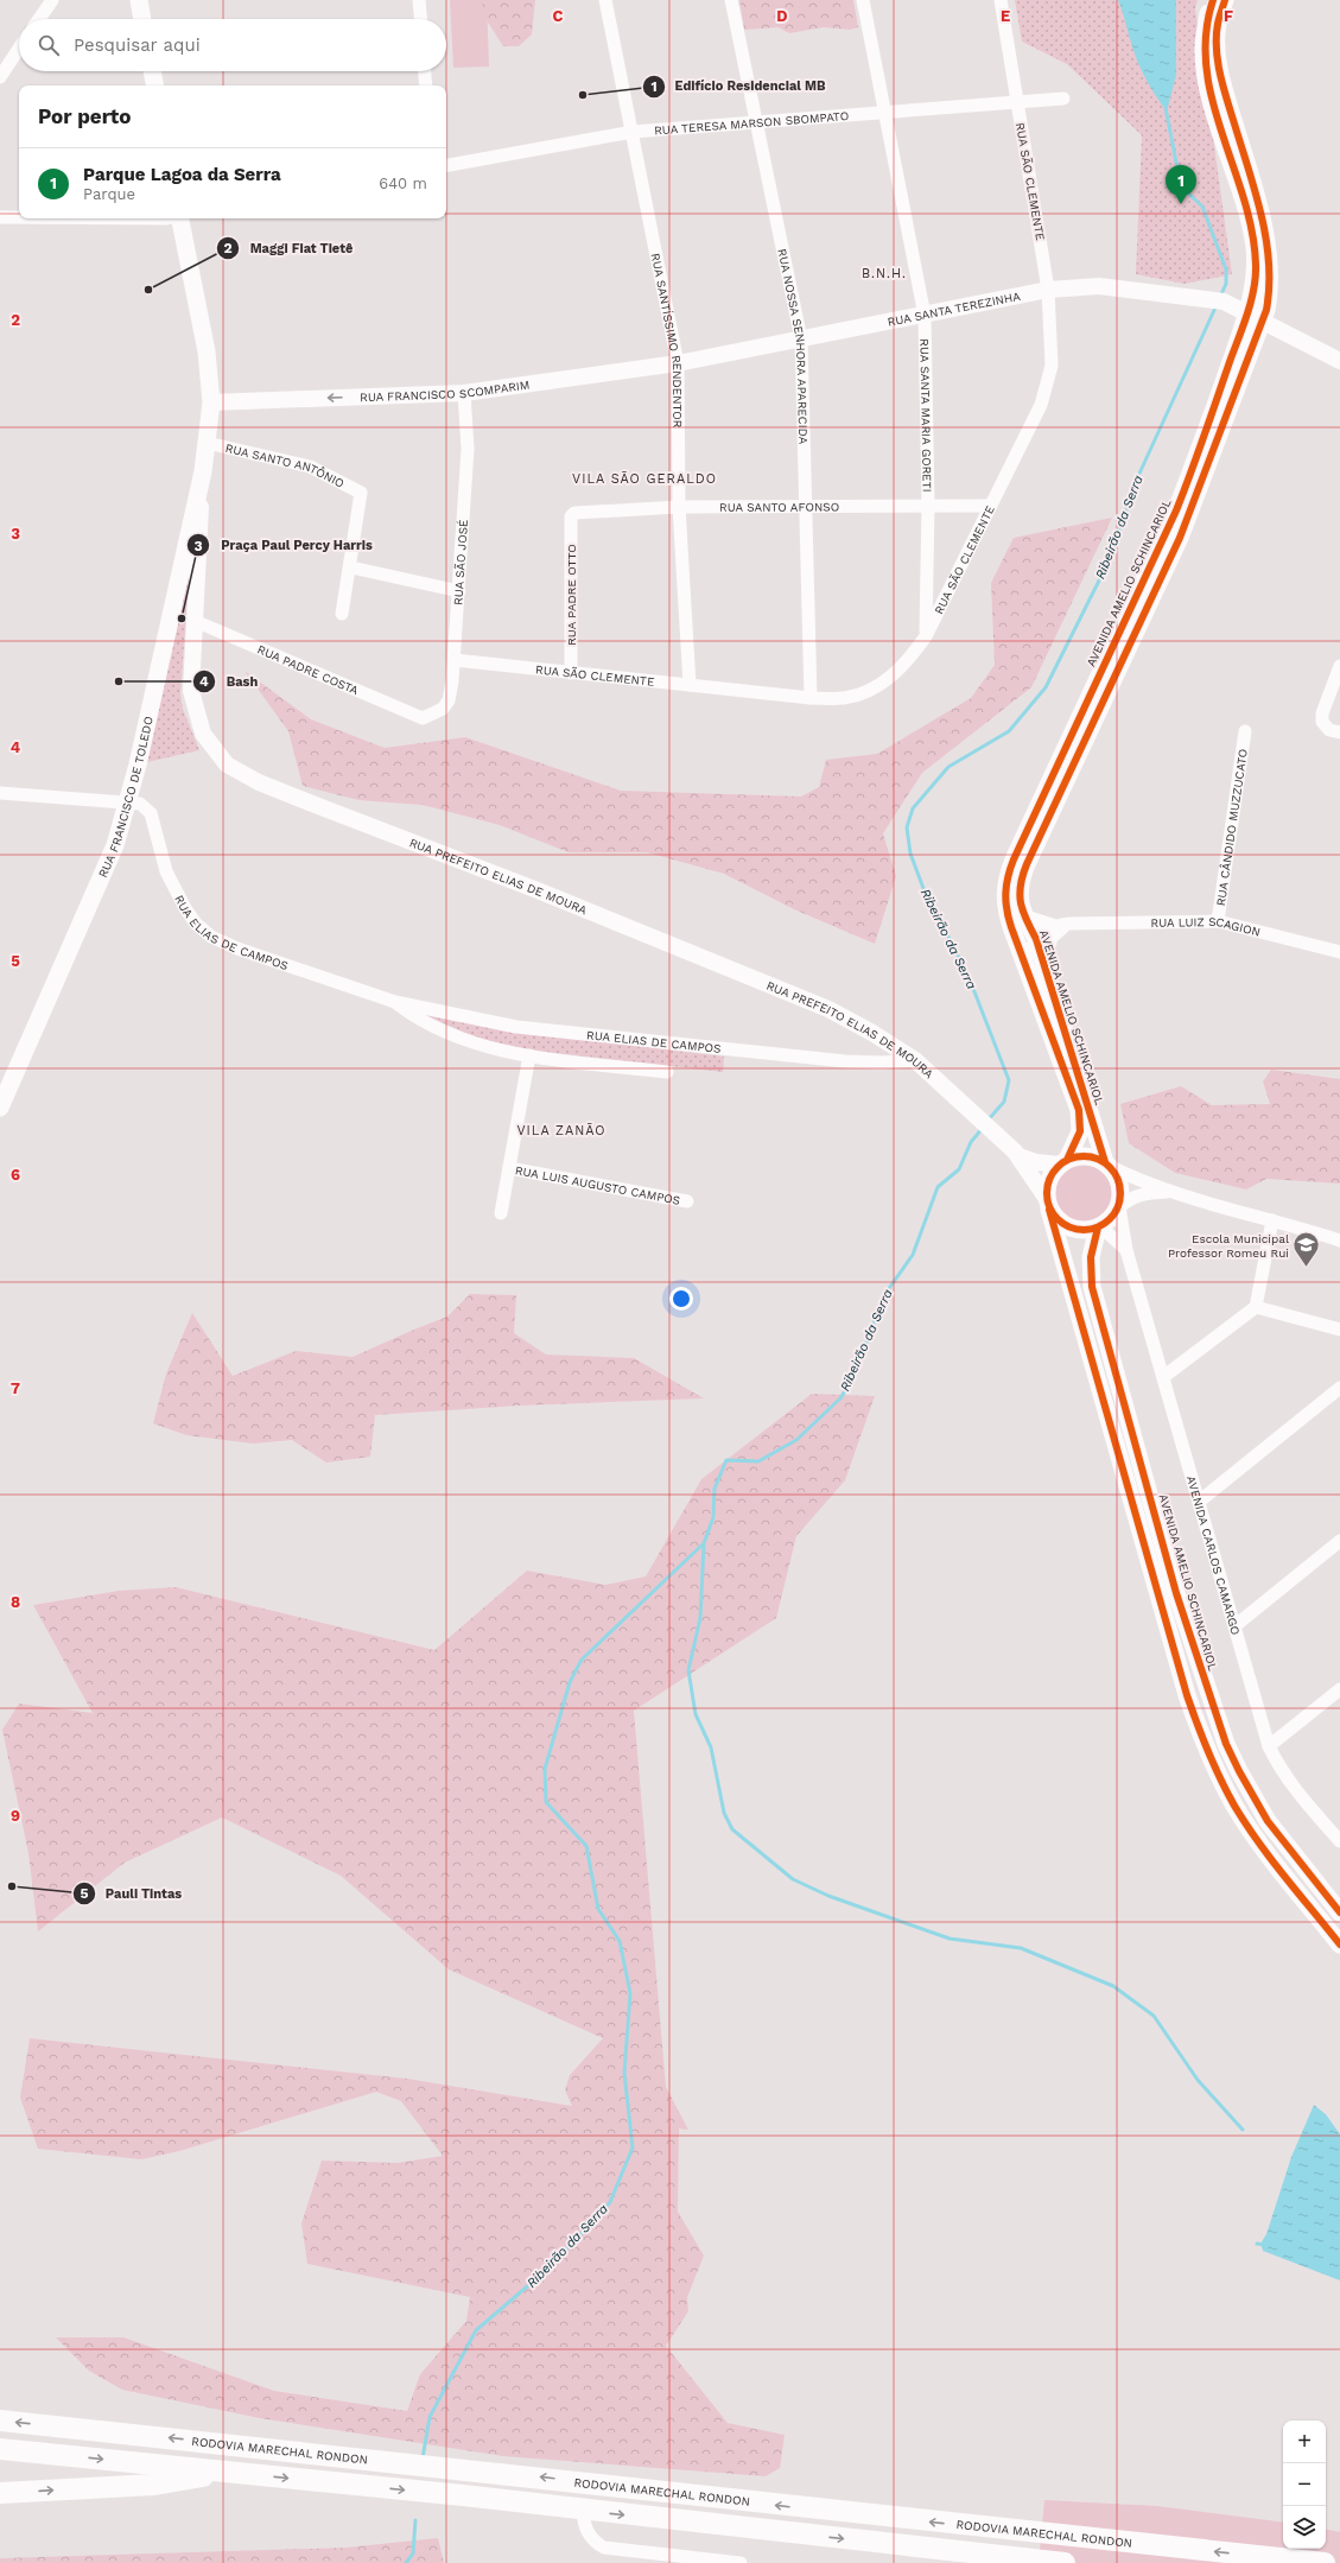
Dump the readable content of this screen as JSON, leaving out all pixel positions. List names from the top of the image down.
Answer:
{
  "streets": {
    "highway": ["RODOVIA MARECHAL RONDON"],
    "main road": ["AVENIDA AMELIO SCHINCARIOL", "RUA FRANCISCO DE TOLEDO"],
    "street": [
      "RUA TERESA MARSON SBOMPATO",
      "RUA SÃO CLEMENTE",
      "RUA SANTA TEREZINHA",
      "RUA SANTÍSSIMO RENDENTOR",
      "RUA NOSSA SENHORA APARECIDA",
      "RUA FRANCISCO SCOMPARIM",
      "RUA SANTA MARIA GORETI",
      "RUA SANTO ANTÔNIO",
      "RUA SANTO AFONSO",
      "RUA SÃO JOSÉ",
      "RUA PADRE OTTO",
      "RUA PADRE COSTA",
      "RUA CÂNDIDO MUZZUCATO",
      "RUA PREFEITO ELIAS DE MOURA",
      "RUA LUIZ SCAGION",
      "RUA ELIAS DE CAMPOS",
      "RUA LUIS AUGUSTO CAMPOS",
      "AVENIDA CARLOS CAMARGO"
    ]
  },
  "crossings": [
    ["RUA TERESA MARSON SBOMPATO", "RUA SÃO CLEMENTE"],
    ["RUA TERESA MARSON SBOMPATO", "RUA SANTÍSSIMO RENDENTOR"],
    ["RUA TERESA MARSON SBOMPATO", "RUA NOSSA SENHORA APARECIDA"],
    ["RUA TERESA MARSON SBOMPATO", "RUA SANTA MARIA GORETI"],
    ["RUA SÃO CLEMENTE", "RUA SANTA TEREZINHA"],
    ["RUA SÃO CLEMENTE", "RUA SANTÍSSIMO RENDENTOR"],
    ["RUA SÃO CLEMENTE", "RUA NOSSA SENHORA APARECIDA"],
    ["RUA SÃO CLEMENTE", "RUA SANTA MARIA GORETI"],
    ["RUA SÃO CLEMENTE", "RUA SANTO AFONSO"],
    ["RUA SÃO CLEMENTE", "RUA SÃO JOSÉ"],
    ["RUA SÃO CLEMENTE", "RUA PADRE OTTO"],
    ["RUA SANTA TEREZINHA", "RUA SANTÍSSIMO RENDENTOR"],
    ["RUA SANTA TEREZINHA", "RUA NOSSA SENHORA APARECIDA"],
    ["RUA SANTA TEREZINHA", "RUA FRANCISCO SCOMPARIM"],
    ["RUA SANTA TEREZINHA", "RUA SANTA MARIA GORETI"],
    ["RUA SANTA TEREZINHA", "AVENIDA AMELIO SCHINCARIOL"],
    ["RUA SANTÍSSIMO RENDENTOR", "RUA FRANCISCO SCOMPARIM"],
    ["RUA SANTÍSSIMO RENDENTOR", "RUA SANTO AFONSO"],
    ["RUA NOSSA SENHORA APARECIDA", "RUA SANTO AFONSO"],
    ["RUA FRANCISCO SCOMPARIM", "RUA SÃO JOSÉ"],
    ["RUA FRANCISCO SCOMPARIM", "RUA FRANCISCO DE TOLEDO"],
    ["RUA SANTA MARIA GORETI", "RUA SANTO AFONSO"],
    ["RUA SANTO ANTÔNIO", "RUA FRANCISCO DE TOLEDO"],
    ["RUA SANTO AFONSO", "RUA PADRE OTTO"],
    ["RUA SÃO JOSÉ", "RUA PADRE COSTA"],
    ["AVENIDA AMELIO SCHINCARIOL", "RUA PREFEITO ELIAS DE MOURA"],
    ["AVENIDA AMELIO SCHINCARIOL", "AVENIDA CARLOS CAMARGO"],
    ["RUA PADRE COSTA", "RUA PREFEITO ELIAS DE MOURA"],
    ["RUA FRANCISCO DE TOLEDO", "RUA PREFEITO ELIAS DE MOURA"],
    ["RUA FRANCISCO DE TOLEDO", "RUA ELIAS DE CAMPOS"],
    ["RUA CÂNDIDO MUZZUCATO", "RUA LUIZ SCAGION"],
    ["RUA PREFEITO ELIAS DE MOURA", "RUA ELIAS DE CAMPOS"],
    ["RUA PREFEITO ELIAS DE MOURA", "AVENIDA CARLOS CAMARGO"]
  ],
  "one_way": ["RUA FRANCISCO SCOMPARIM"],
  "districts": ["B.N.H.", "VILA SÃO GERALDO", "VILA ZANÃO"],
  "water": ["Ribeirão da Serra"],
  "places": {
    "other": [
      "Edifício Residencial MB",
      "Maggi Fiat Tietê",
      "Praça Paul Percy Harris",
      "Bash",
      "Pauli Tintas"
    ],
    "school or university": ["Escola Municipal Professor Romeu Rui"]
  },
  "page": {
    "search": "Pesquisar aqui",
    "heading": "Por perto",
    "list": [
      {
        "mark": "1",
        "name": "Parque Lagoa da Serra",
        "note": "Parque",
        "value": "640 m"
      }
    ],
    "pins": "1",
    "map_buttons": ["+", "−"]
  },
  "grid": {
    "columns": [
      "C",
      "D",
      "E",
      "F"
    ],
    "rows": [
      "2",
      "3",
      "4",
      "5",
      "6",
      "7",
      "8",
      "9"
    ]
  }
}
